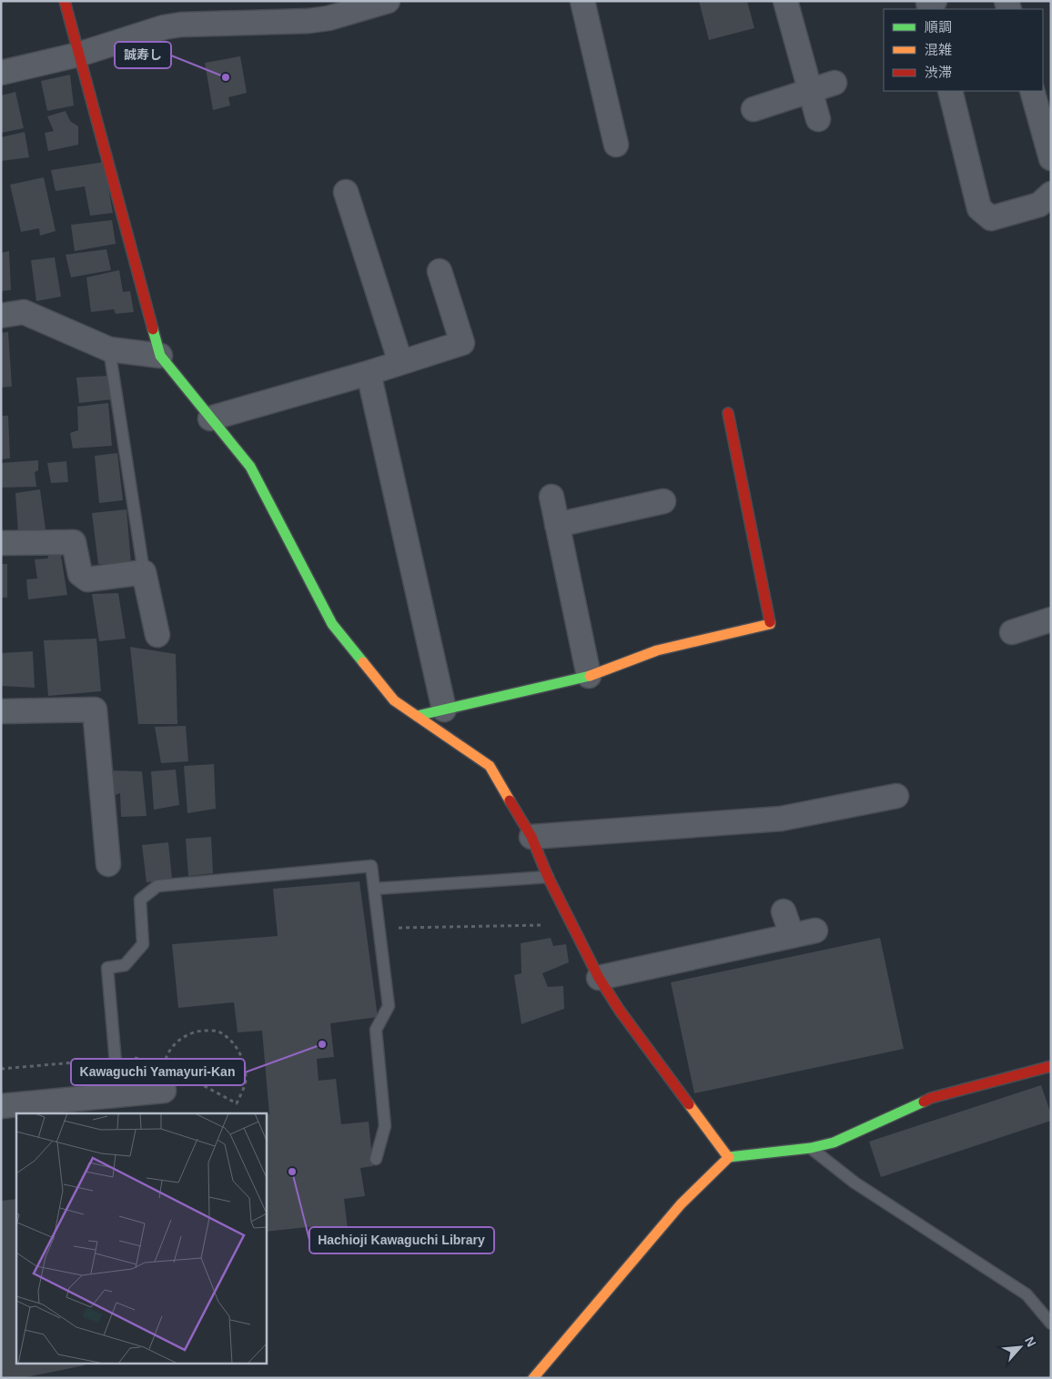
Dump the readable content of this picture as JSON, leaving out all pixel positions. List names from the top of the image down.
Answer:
{
  "places": ["誠寿し", "Kawaguchi Yamayuri-Kan", "Hachioji Kawaguchi Library"],
  "legend": ["順調", "混雑", "渋滞"],
  "north": "top right"
}
